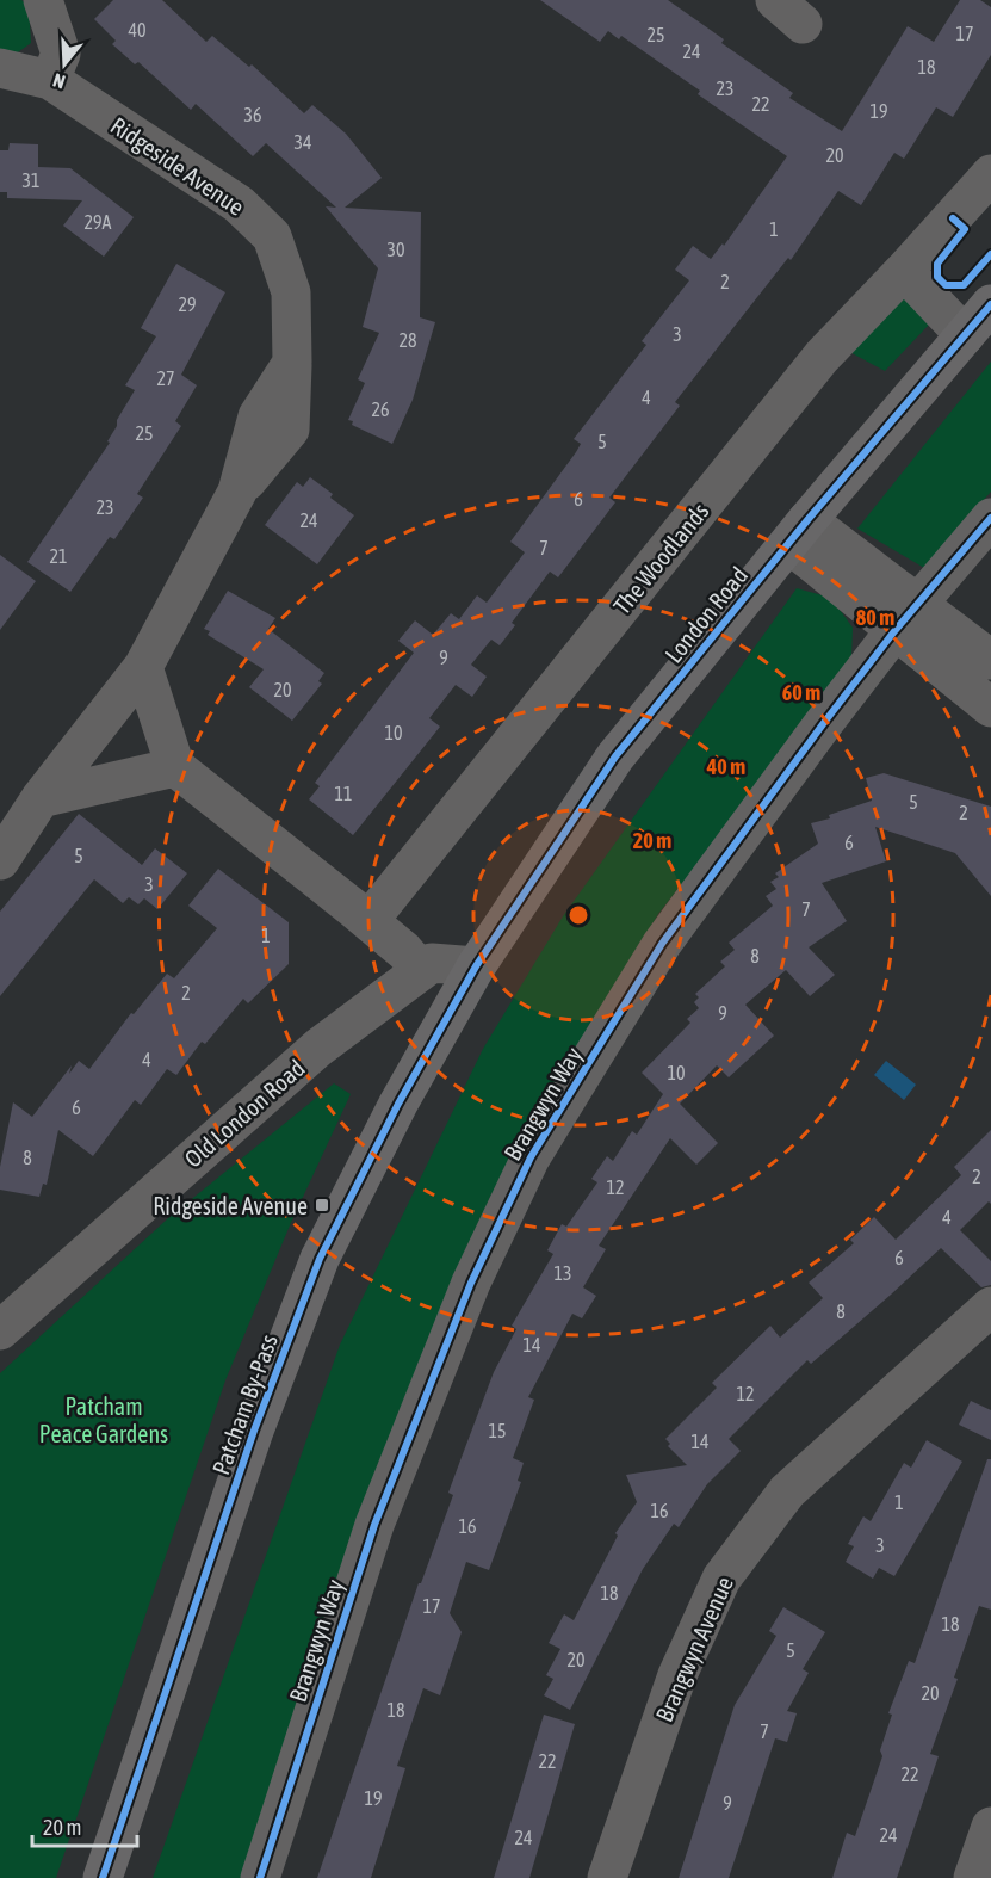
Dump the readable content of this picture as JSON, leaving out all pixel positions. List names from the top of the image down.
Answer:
{
  "streets": {
    "highway": ["London Road", "Patcham By-Pass"],
    "street": [
      "Ridgeside Avenue",
      "The Woodlands",
      "Brangwyn Way",
      "Old London Road",
      "Brangwyn Avenue"
    ]
  },
  "crossings": [
    ["London Road", "Old London Road"],
    ["London Road", "Patcham By-Pass"],
    ["Old London Road", "Patcham By-Pass"]
  ],
  "parks": ["Patcham Peace Gardens"],
  "places": {
    "transit": ["Ridgeside Avenue"]
  },
  "house_numbers": [
    "40",
    "17",
    "25",
    "24",
    "18",
    "23",
    "22",
    "19",
    "36",
    "34",
    "20",
    "31",
    "29A",
    "1",
    "30",
    "2",
    "29",
    "3",
    "28",
    "27",
    "4",
    "26",
    "25",
    "5",
    "6",
    "23",
    "24",
    "7",
    "21",
    "9",
    "20",
    "10",
    "11",
    "5",
    "2",
    "6",
    "5",
    "3",
    "7",
    "1",
    "8",
    "2",
    "9",
    "4",
    "10",
    "6",
    "8",
    "2",
    "12",
    "4",
    "6",
    "13",
    "8",
    "14",
    "12",
    "15",
    "14",
    "1",
    "16",
    "16",
    "3",
    "18",
    "17",
    "18",
    "5",
    "20",
    "20",
    "18",
    "7",
    "22",
    "22",
    "19",
    "9",
    "24",
    "24"
  ],
  "scale_bar": "20 m",
  "north": "bottom",
  "rings": [
    "80 m",
    "60 m",
    "40 m",
    "20 m"
  ]
}
